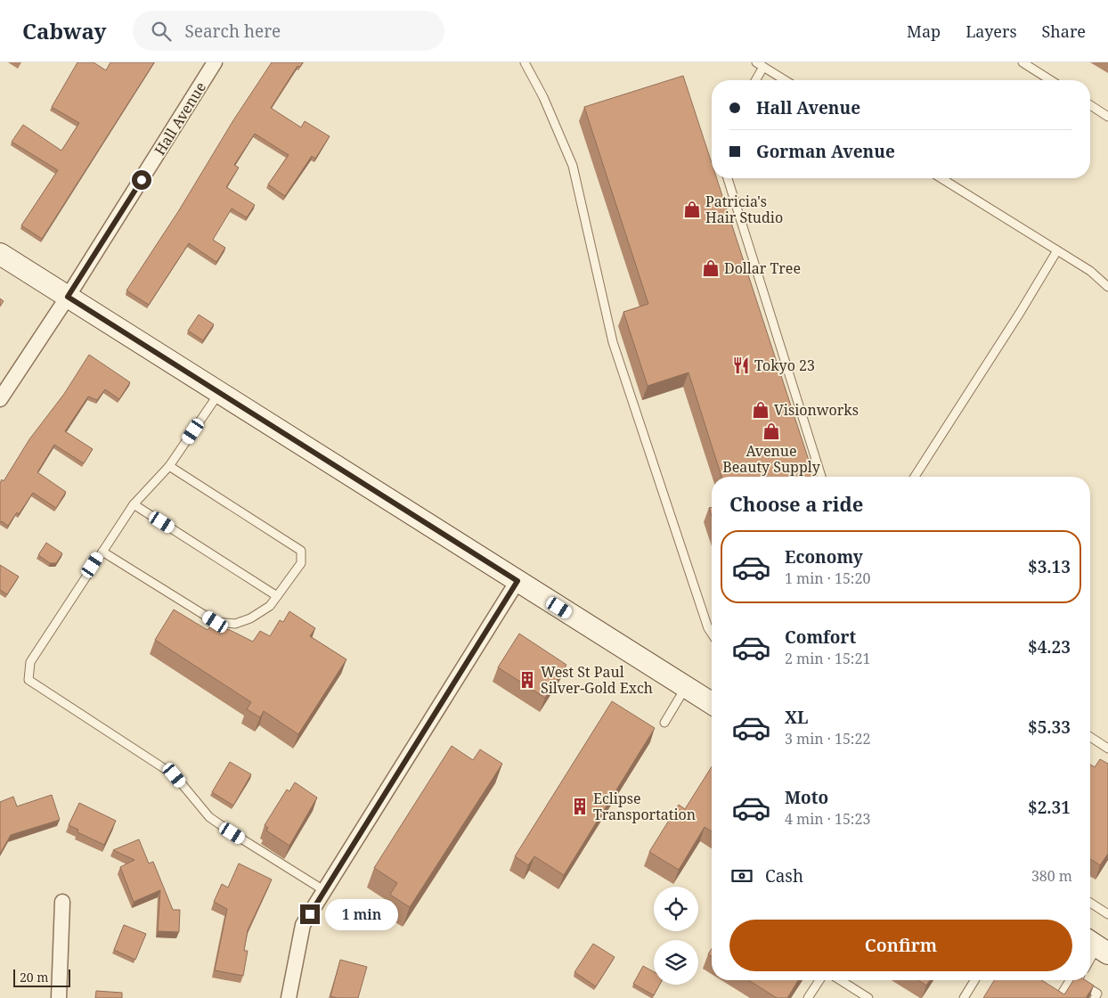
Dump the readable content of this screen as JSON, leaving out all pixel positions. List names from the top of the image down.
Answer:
{
  "streets": {
    "street": ["Hall Avenue"]
  },
  "places": {
    "shop": [
      "Patricia's Hair Studio",
      "Dollar Tree",
      "Visionworks",
      "Avenue Beauty Supply"
    ],
    "restaurant": ["Tokyo 23"],
    "building": ["West St Paul Silver-Gold Exch", "Eclipse Transportation"]
  },
  "scale_bar": "20 m",
  "page": {
    "header": "Cabway",
    "search": "Search here",
    "nav": ["Map", "Layers", "Share"],
    "banner": ["Hall Avenue", "Gorman Avenue"],
    "heading": "Choose a ride",
    "list": [
      {
        "name": "Economy",
        "note": "1 min · 15:20",
        "value": "$3.13"
      },
      {
        "name": "Comfort",
        "note": "2 min · 15:21",
        "value": "$4.23"
      },
      {
        "name": "XL",
        "note": "3 min · 15:22",
        "value": "$5.33"
      },
      {
        "name": "Moto",
        "note": "4 min · 15:23",
        "value": "$2.31"
      }
    ],
    "pay": ["Cash", "380 m"],
    "bubble": "1 min",
    "buttons": "Confirm",
    "scale": "20 m"
  }
}
